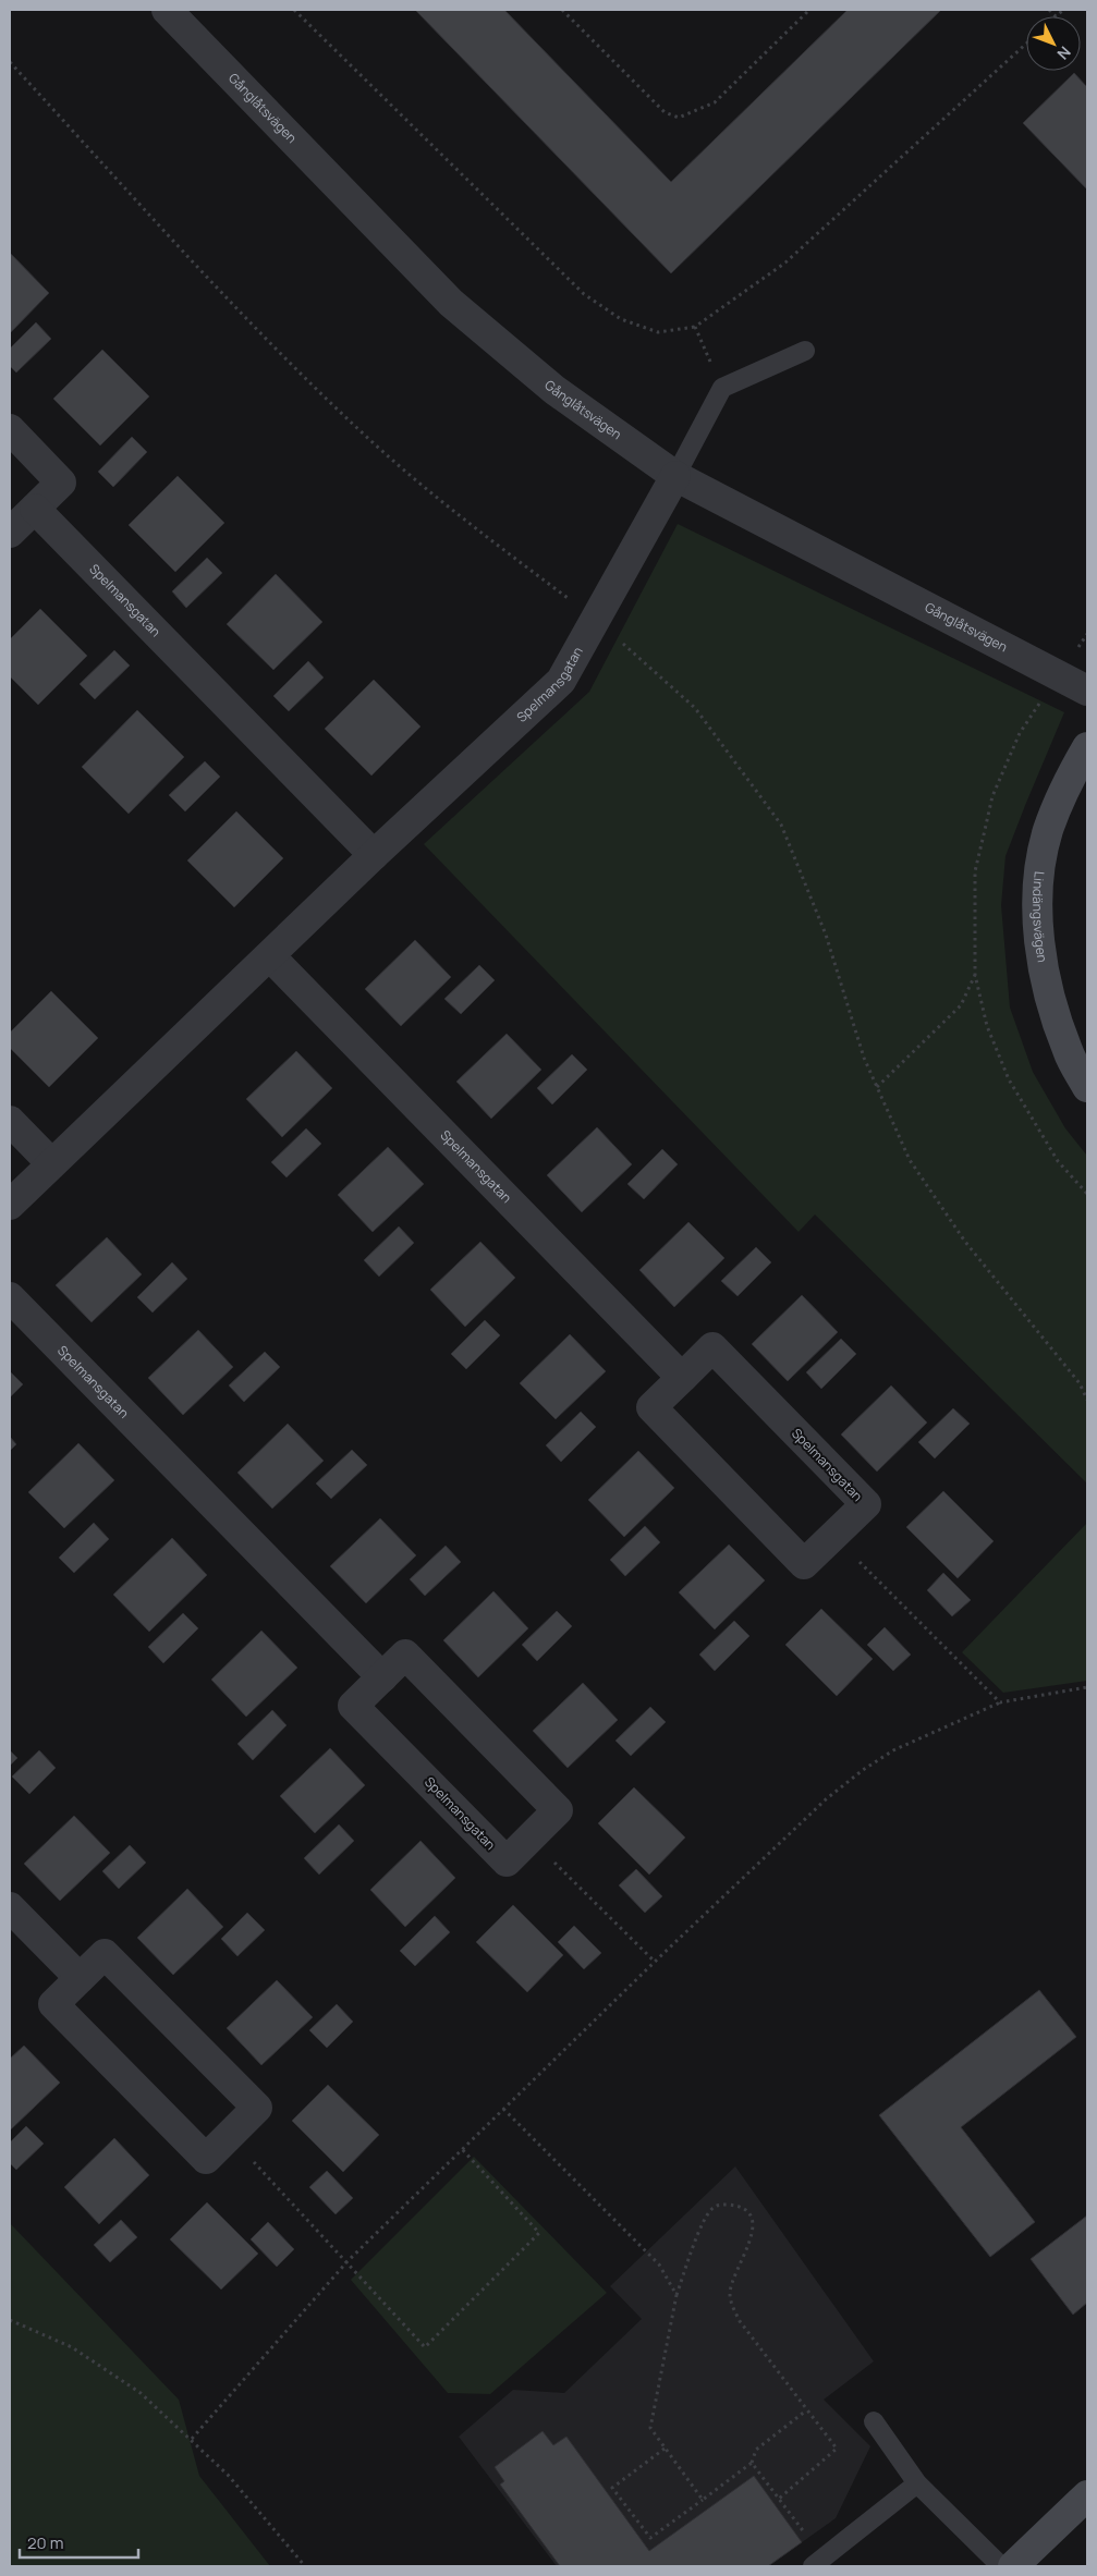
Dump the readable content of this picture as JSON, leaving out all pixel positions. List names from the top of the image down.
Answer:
{
  "streets": {
    "street": ["Gånglåtsvägen", "Spelmansgatan", "Lindängsvägen"]
  },
  "crossings": [
    ["Gånglåtsvägen", "Spelmansgatan"]
  ],
  "scale_bar": "20 m",
  "north": "bottom right"
}
